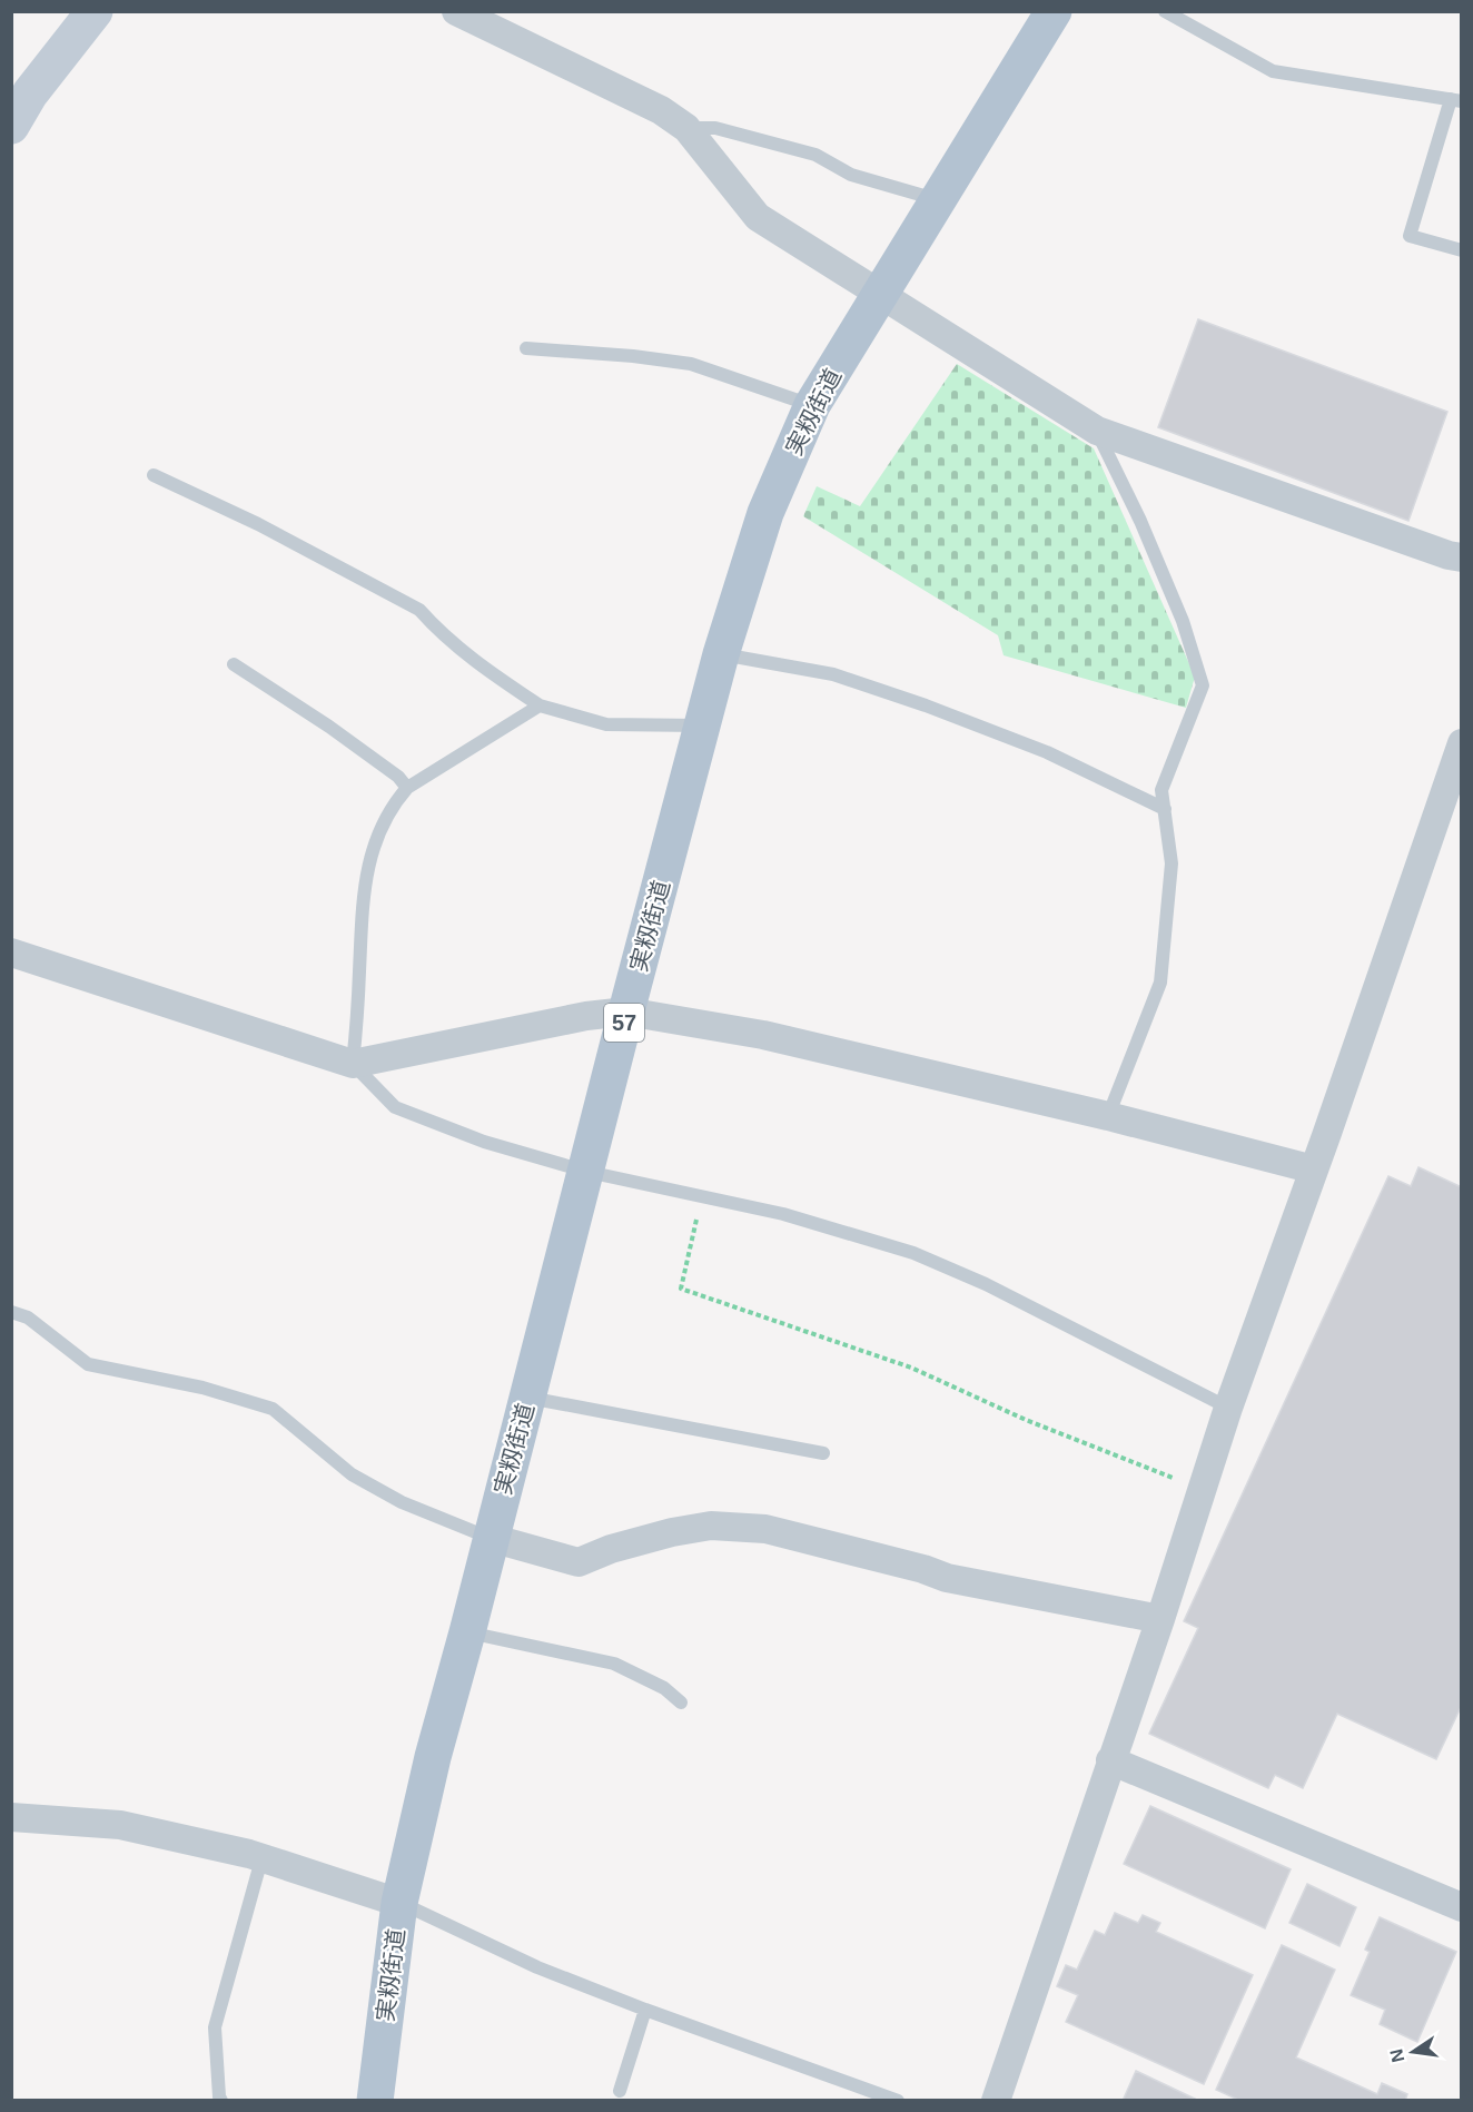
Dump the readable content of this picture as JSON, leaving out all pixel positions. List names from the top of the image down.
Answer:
{
  "streets": {
    "main road": ["実籾街道", "57"]
  },
  "north": "left"
}
